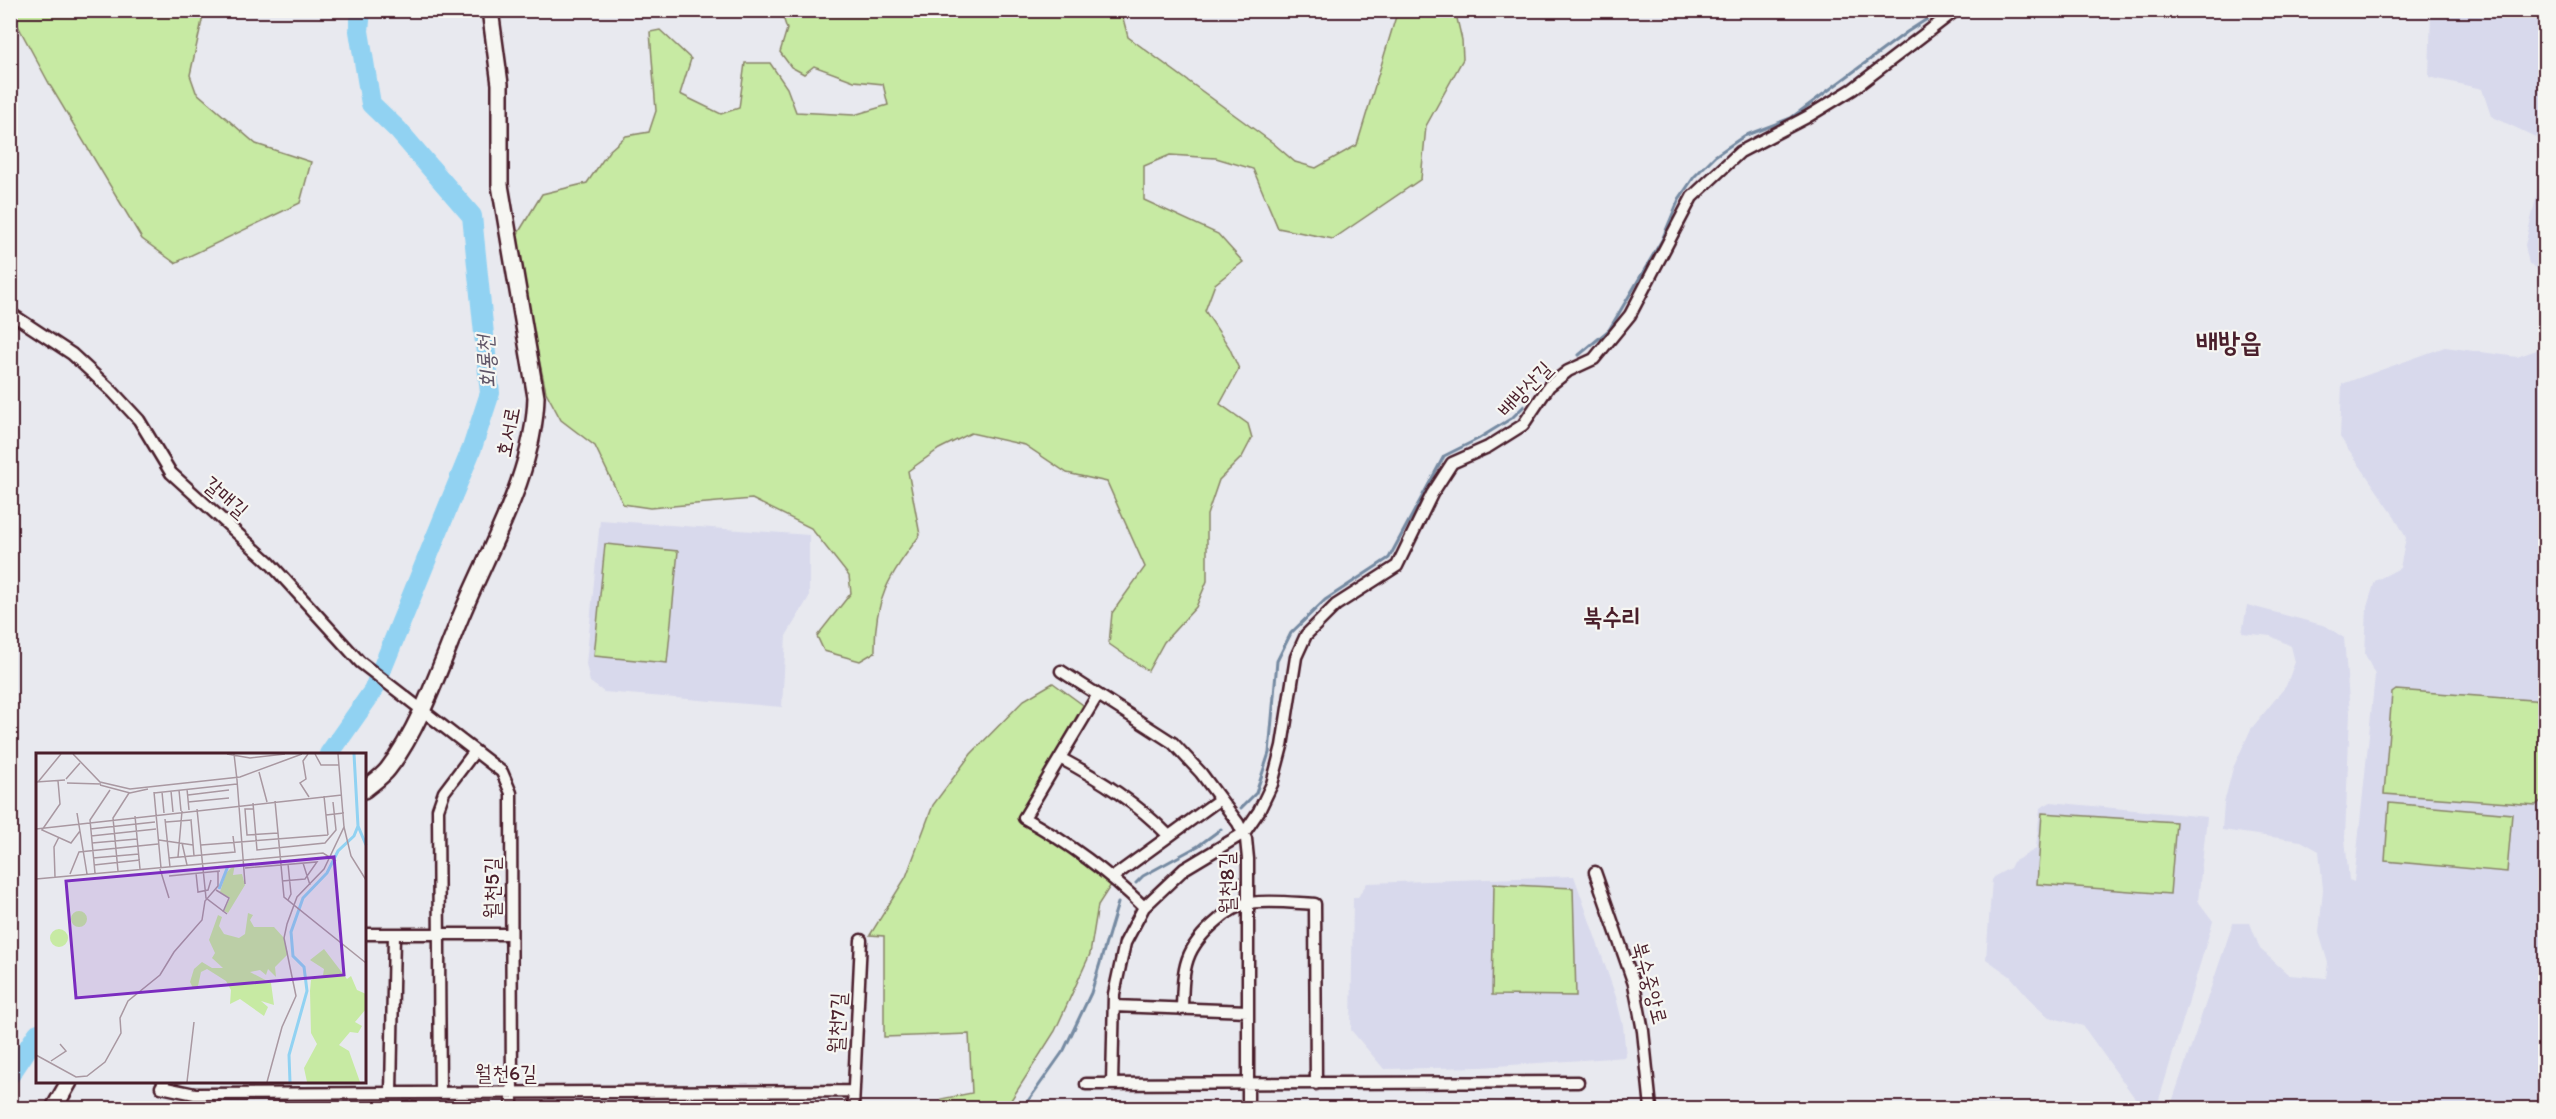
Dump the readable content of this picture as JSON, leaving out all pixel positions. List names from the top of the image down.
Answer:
{
  "streets": {
    "street": [
      "배방산길",
      "호서로",
      "갈매길",
      "월천8길",
      "월천5길",
      "북수중앙로",
      "월천7길",
      "월천6길"
    ]
  },
  "crossings": [
    ["배방산길", "월천8길"],
    ["호서로", "갈매길"],
    ["호서로", "월천5길"],
    ["갈매길", "월천5길"],
    ["월천5길", "월천6길"],
    ["월천7길", "월천6길"]
  ],
  "districts": ["배방읍", "북수리"],
  "water": ["회룡천"]
}
